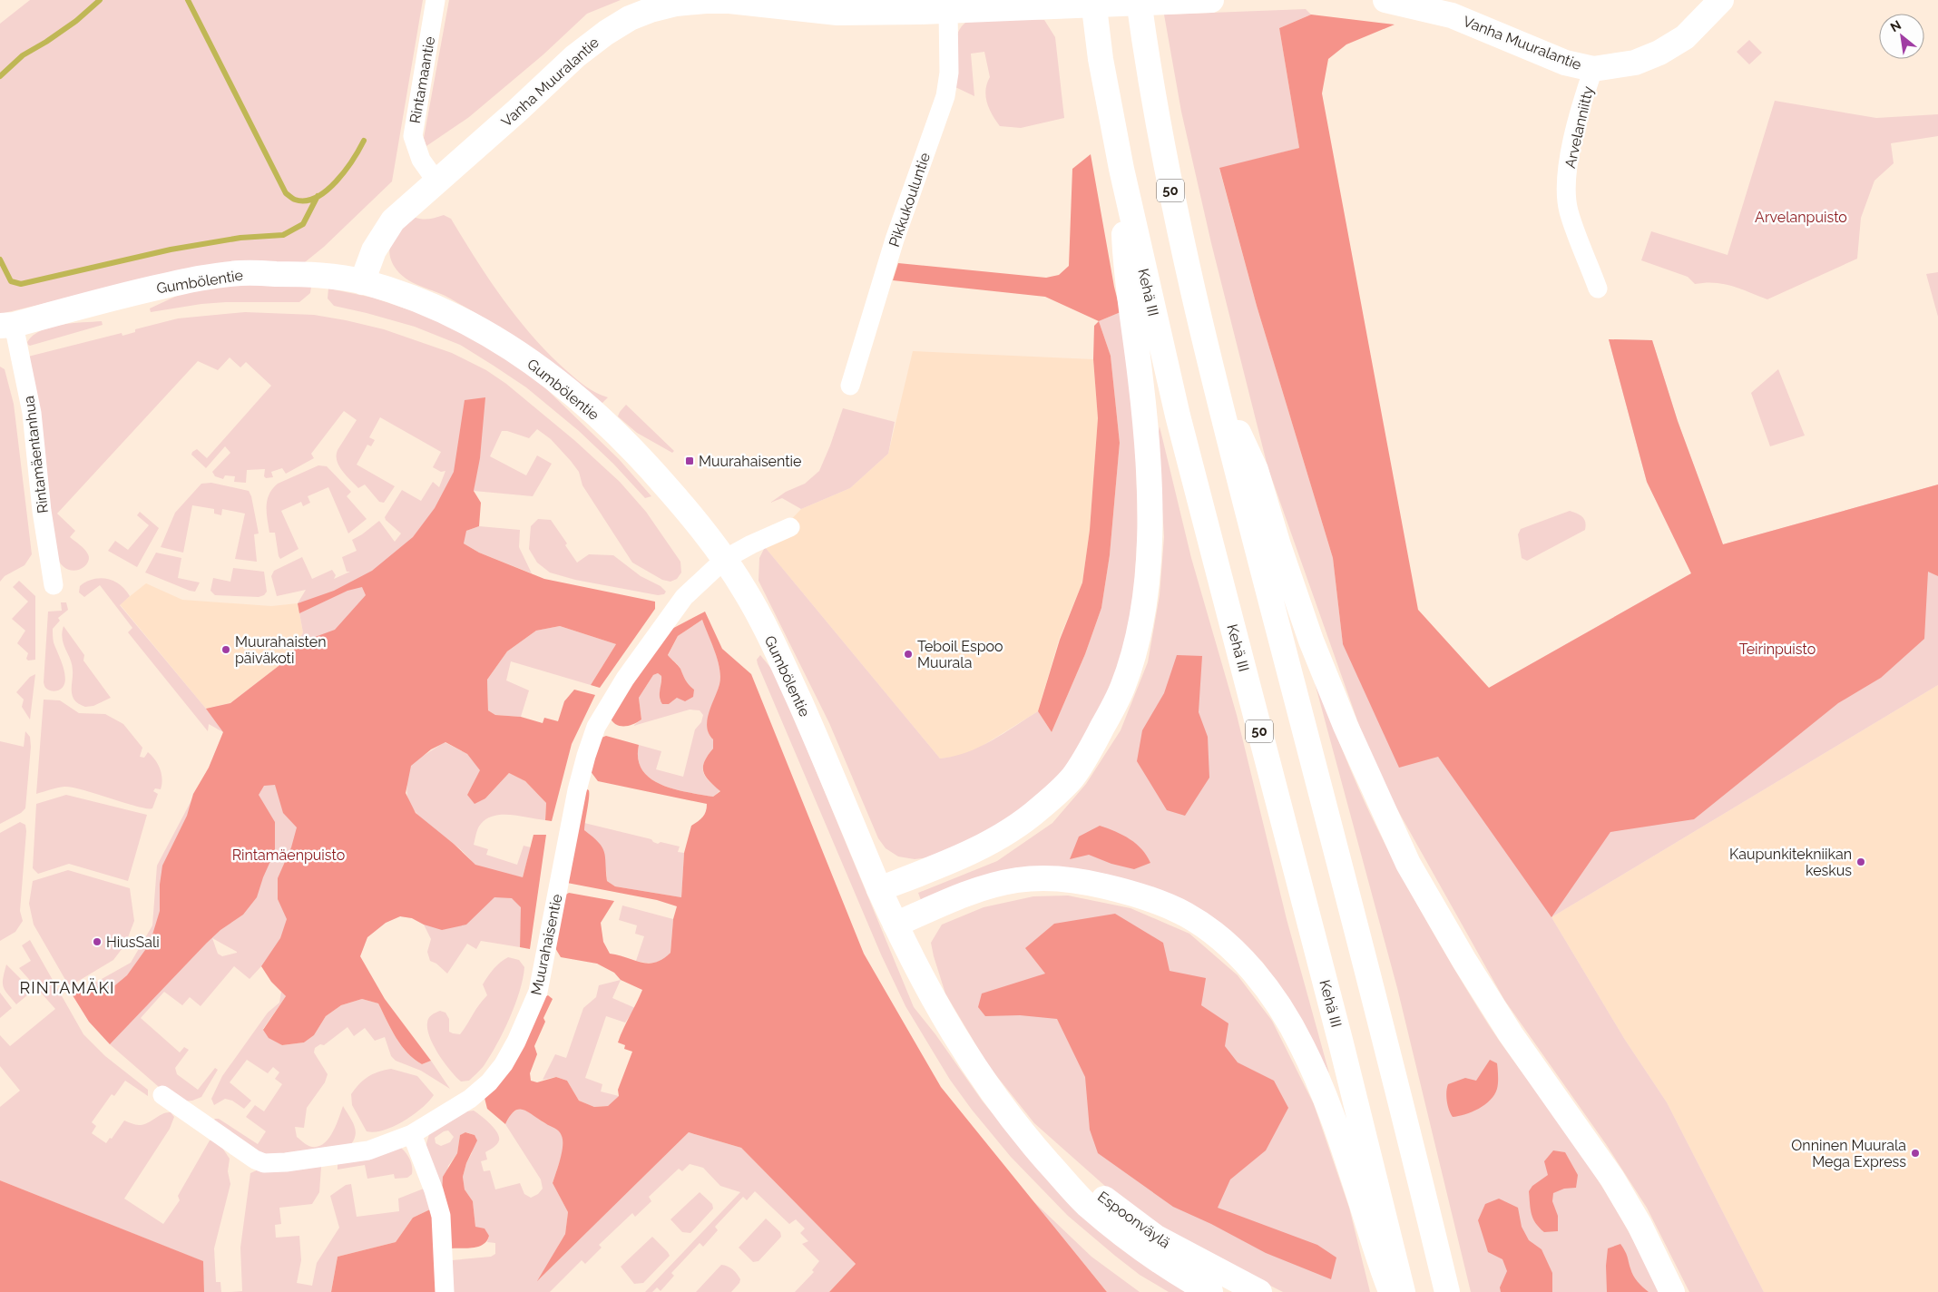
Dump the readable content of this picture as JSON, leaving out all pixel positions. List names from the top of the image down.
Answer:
{
  "streets": {
    "main road": [
      "Vanha Muuralantie",
      "50",
      "Gumbölentie",
      "Kehä III",
      "Espoonväylä"
    ],
    "street": [
      "Rintamaantie",
      "Arvelanniitty",
      "Pikkukouluntie",
      "Rintamäentanhua",
      "Muurahaisentie"
    ]
  },
  "crossings": [
    ["Vanha Muuralantie", "Rintamaantie"],
    ["Vanha Muuralantie", "Arvelanniitty"],
    ["Vanha Muuralantie", "Pikkukouluntie"],
    ["Vanha Muuralantie", "Gumbölentie"],
    ["Gumbölentie", "Rintamäentanhua"],
    ["Gumbölentie", "Muurahaisentie"],
    ["Gumbölentie", "Espoonväylä"]
  ],
  "districts": ["RINTAMÄKI"],
  "parks": ["Arvelanpuisto", "Teirinpuisto", "Rintamäenpuisto"],
  "places": {
    "transit": ["Muurahaisentie"],
    "other": [
      "Muurahaisten päiväkoti",
      "Teboil Espoo Muurala",
      "Kaupunkitekniikan keskus",
      "HiusSali",
      "Onninen Muurala Mega Express"
    ]
  },
  "north": "top left"
}
